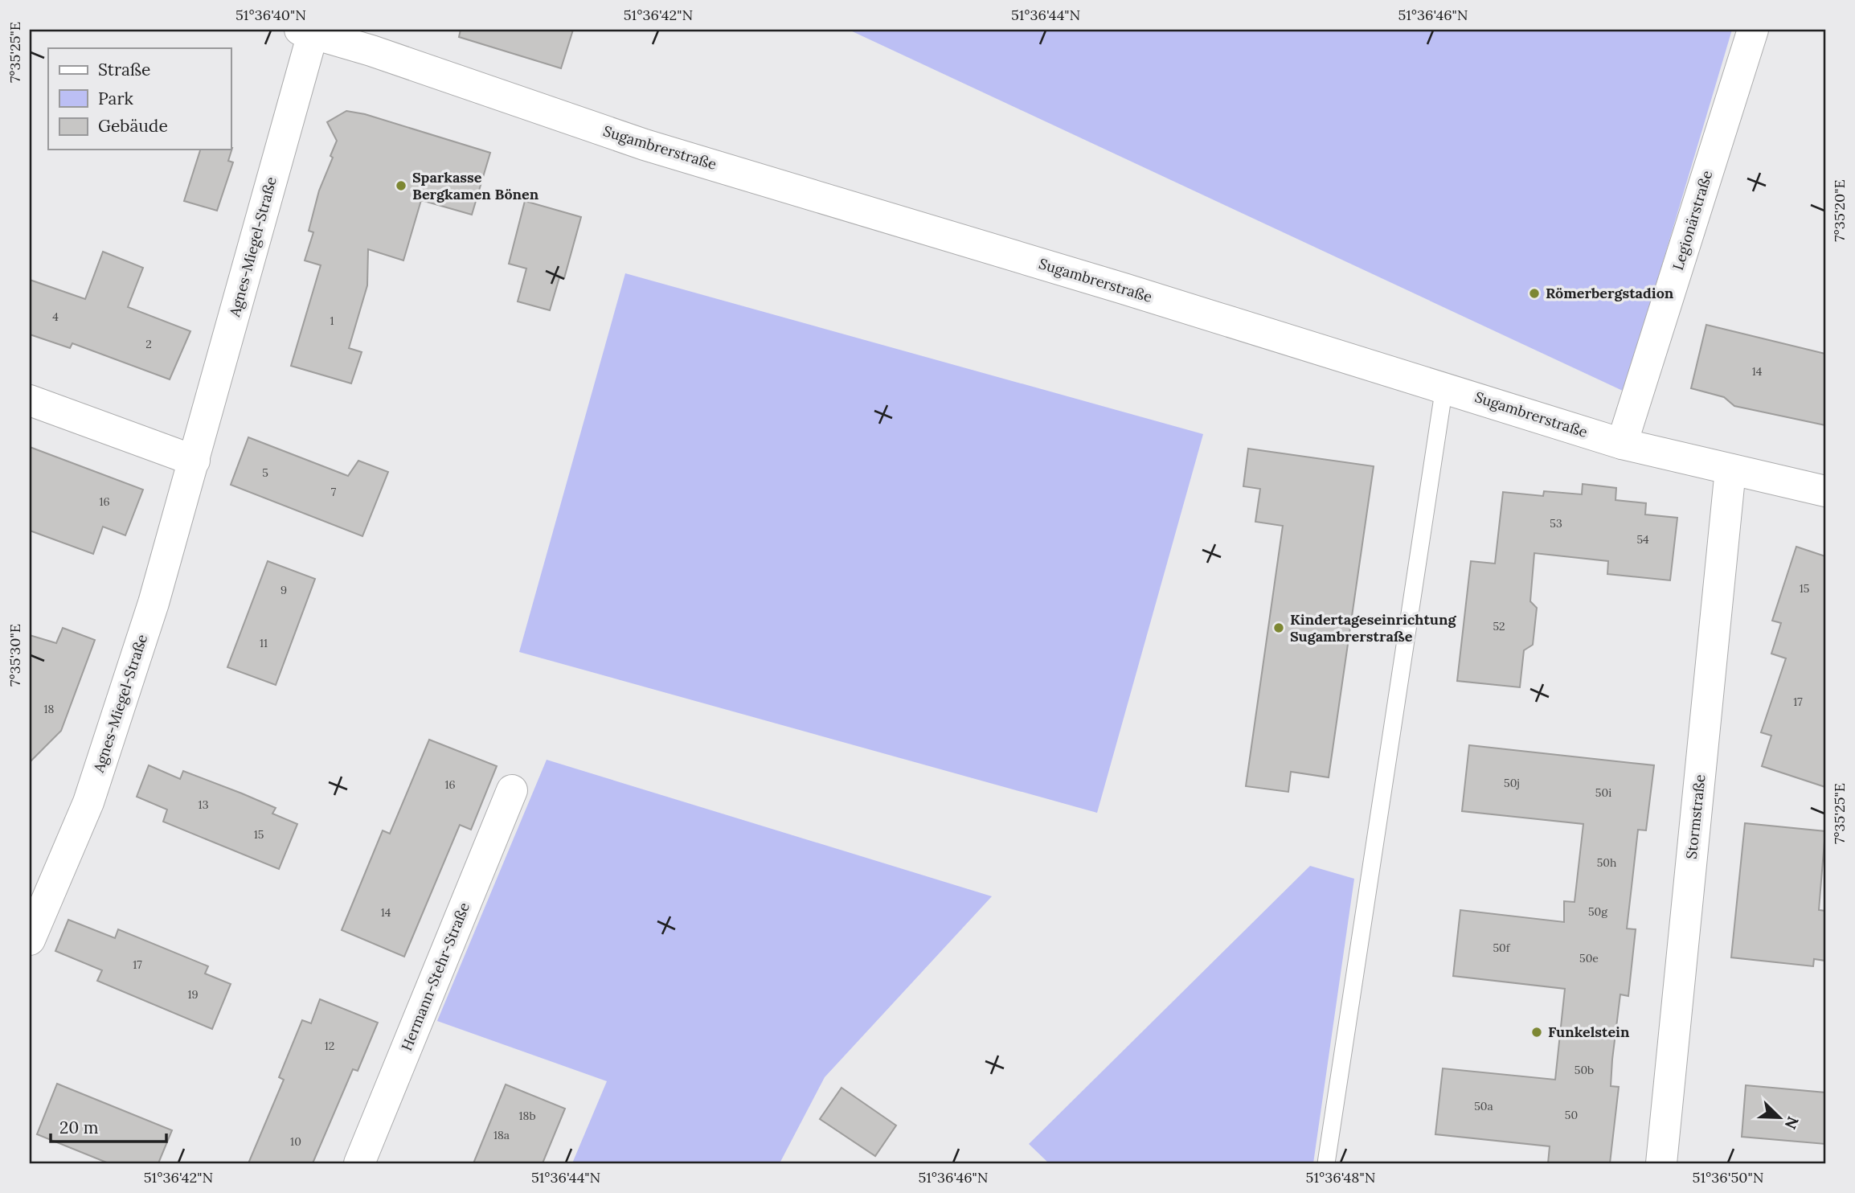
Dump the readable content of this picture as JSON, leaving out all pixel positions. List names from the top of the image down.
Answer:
{
  "streets": {
    "street": [
      "Sugambrerstraße",
      "Legionärstraße",
      "Agnes-Miegel-Straße",
      "Stormstraße",
      "Hermann-Stehr-Straße"
    ]
  },
  "crossings": [
    ["Sugambrerstraße", "Legionärstraße"],
    ["Sugambrerstraße", "Agnes-Miegel-Straße"],
    ["Sugambrerstraße", "Stormstraße"]
  ],
  "places": [
    "Sparkasse Bergkamen Bönen",
    "Römerbergstadion",
    "Kindertageseinrichtung Sugambrerstraße",
    "Funkelstein"
  ],
  "house_numbers": [
    "4",
    "1",
    "2",
    "14",
    "5",
    "7",
    "16",
    "53",
    "54",
    "15",
    "9",
    "52",
    "11",
    "17",
    "18",
    "50j",
    "16",
    "50i",
    "13",
    "15",
    "50h",
    "50g",
    "14",
    "50f",
    "50e",
    "17",
    "19",
    "12",
    "50b",
    "50a",
    "50",
    "18b",
    "18a",
    "10"
  ],
  "legend": ["Straße", "Park", "Gebäude"],
  "scale_bar": "20 m",
  "north": "bottom right",
  "coordinates": [
    "51°36'40\"N",
    "51°36'42\"N",
    "51°36'44\"N",
    "51°36'46\"N",
    "7°35'25\"E",
    "7°35'20\"E",
    "7°35'30\"E",
    "51°36'48\"N",
    "51°36'50\"N"
  ]
}
